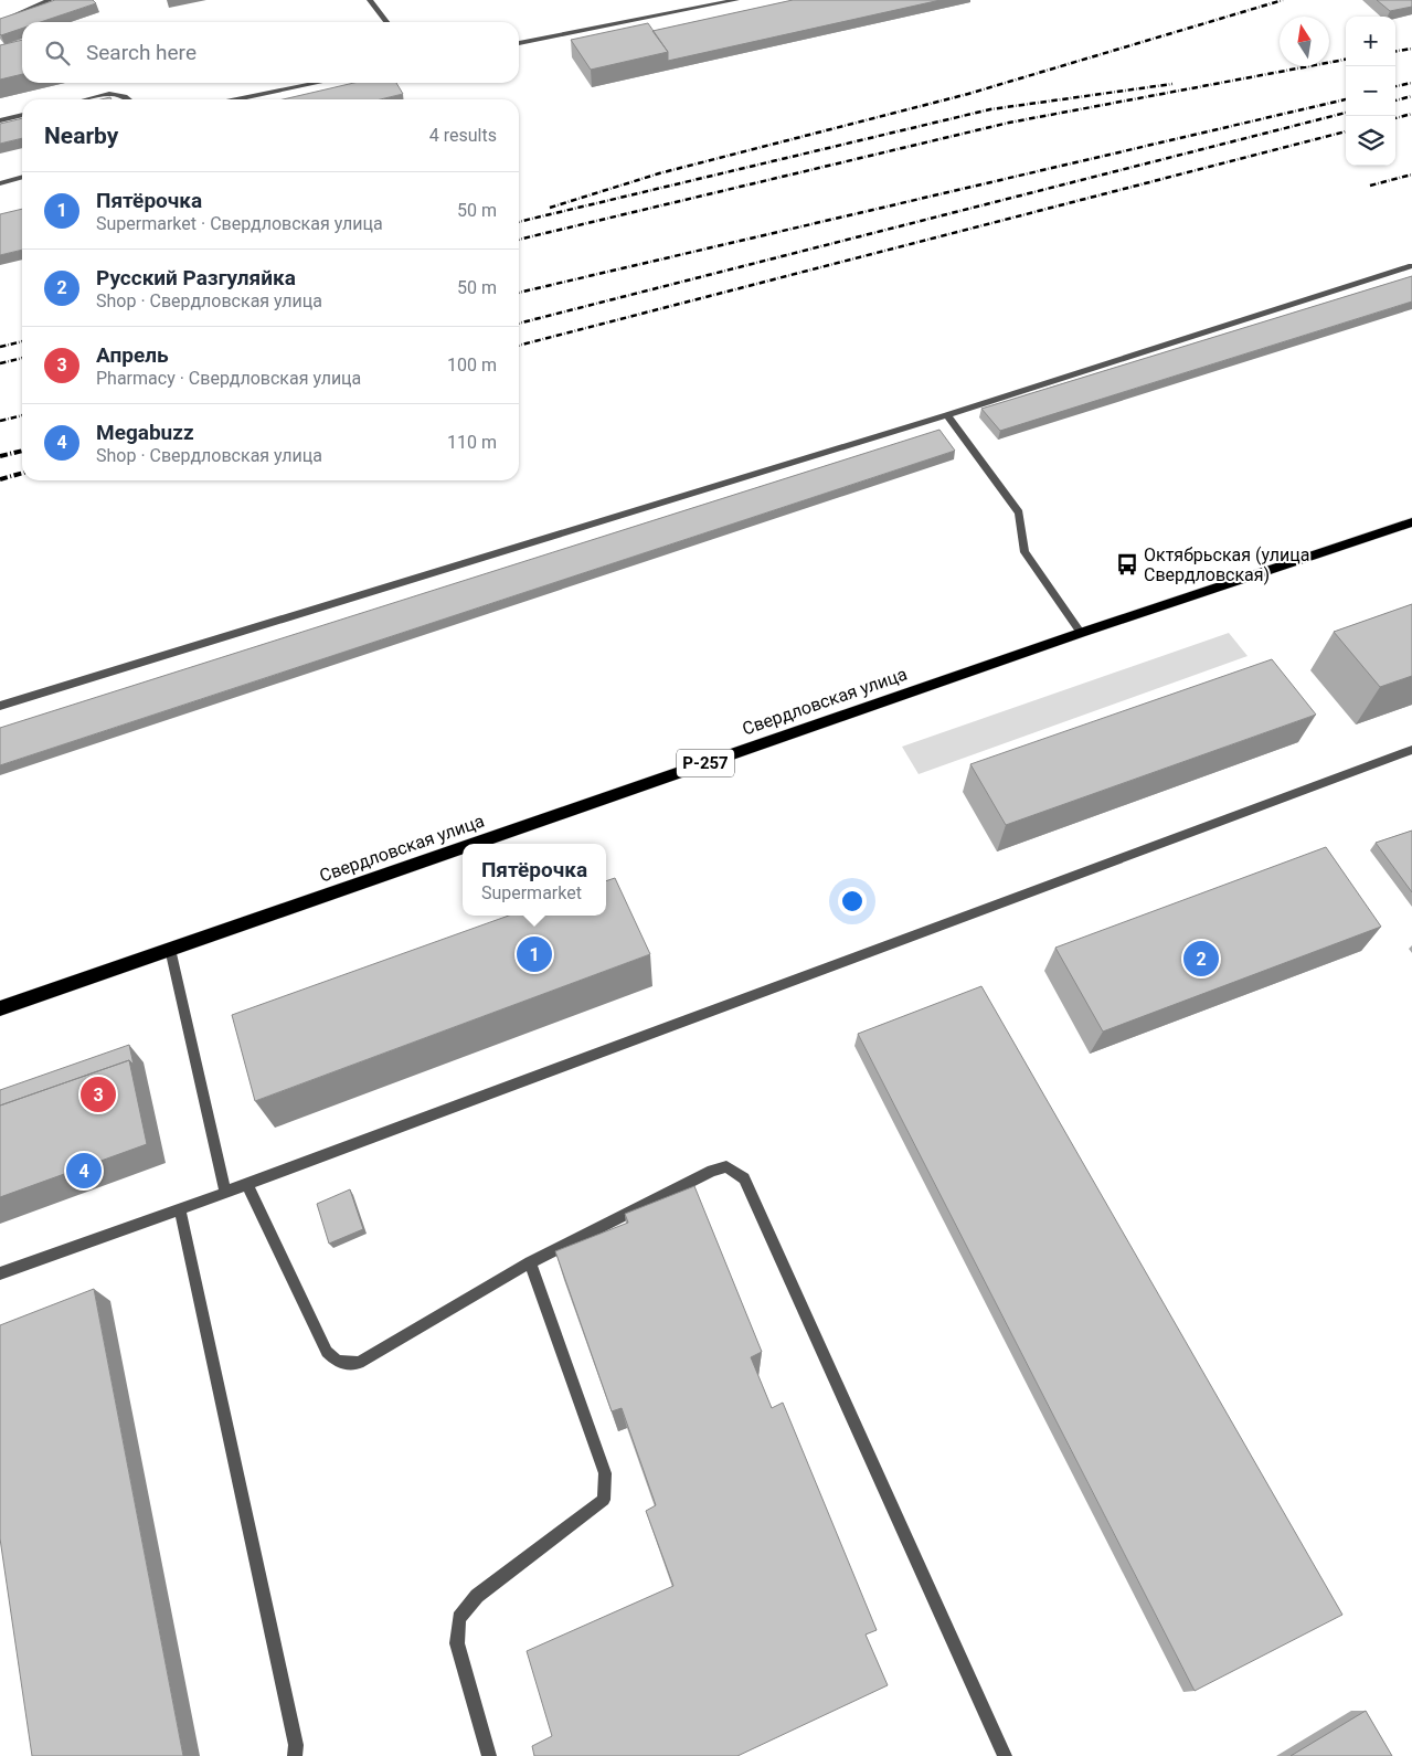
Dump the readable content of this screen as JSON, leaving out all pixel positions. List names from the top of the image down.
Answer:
{
  "streets": {
    "highway": ["Свердловская улица", "Р-257"]
  },
  "places": {
    "bus stop": ["Октябрьская (улица Свердловская)"]
  },
  "north": "top",
  "page": {
    "map_buttons": ["+", "−"],
    "search": "Search here",
    "heading": ["Nearby", "4 results"],
    "list": [
      {
        "mark": "1",
        "name": "Пятёрочка",
        "note": "Supermarket · Свердловская улица",
        "value": "50 m"
      },
      {
        "mark": "2",
        "name": "Русский Разгуляйка",
        "note": "Shop · Свердловская улица",
        "value": "50 m"
      },
      {
        "mark": "3",
        "name": "Апрель",
        "note": "Pharmacy · Свердловская улица",
        "value": "100 m"
      },
      {
        "mark": "4",
        "name": "Megabuzz",
        "note": "Shop · Свердловская улица",
        "value": "110 m"
      }
    ],
    "popup": ["Пятёрочка", "Supermarket"],
    "pins": [
      "1",
      "2",
      "3",
      "4"
    ]
  }
}
